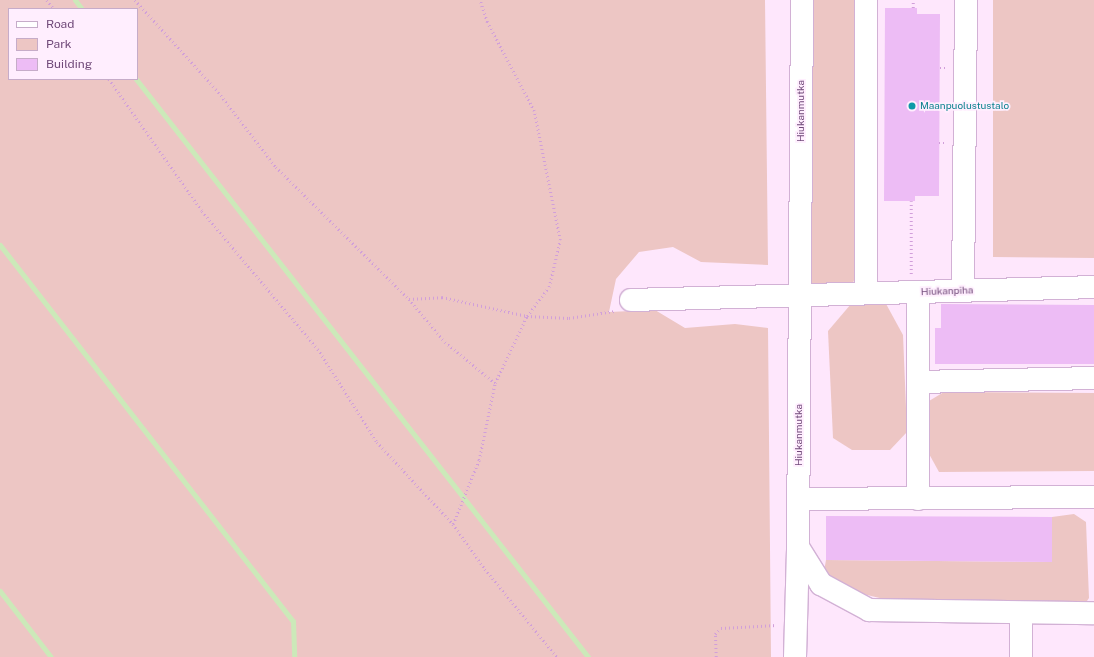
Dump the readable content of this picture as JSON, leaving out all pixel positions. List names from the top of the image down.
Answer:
{
  "streets": {
    "street": ["Hiukanmutka", "Hiukanpiha"]
  },
  "crossings": [
    ["Hiukanmutka", "Hiukanpiha"]
  ],
  "places": ["Maanpuolustustalo"],
  "legend": ["Road", "Park", "Building"]
}
